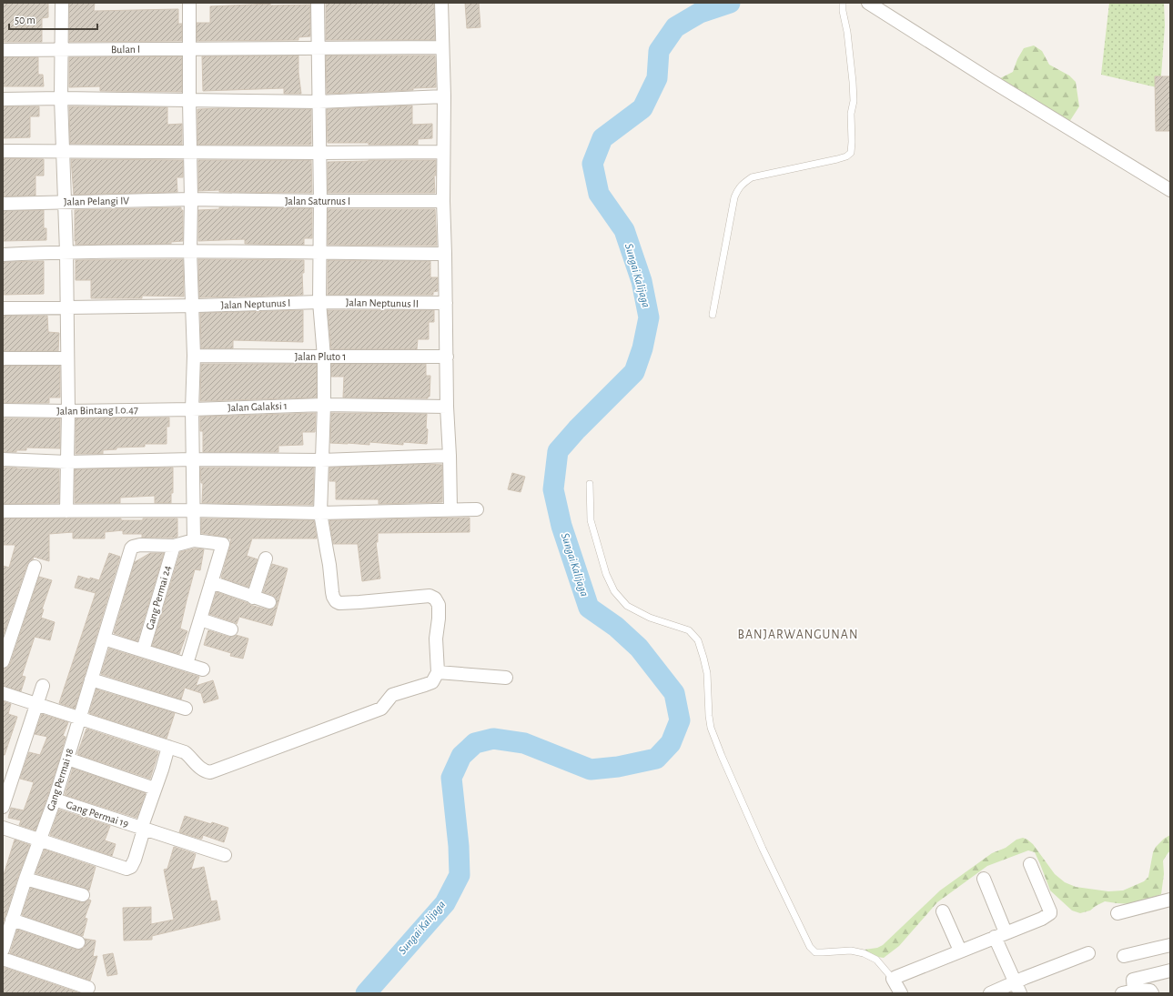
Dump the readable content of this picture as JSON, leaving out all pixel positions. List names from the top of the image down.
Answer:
{
  "streets": {
    "street": [
      "Bulan I",
      "Jalan Pelangi IV",
      "Jalan Saturnus I",
      "Jalan Neptunus II",
      "Jalan Neptunus I",
      "Jalan Pluto 1",
      "Jalan Galaksi 1",
      "Jalan Bintang I.0.47",
      "Gang Permai 24",
      "Gang Permai 18",
      "Gang Permai 19"
    ]
  },
  "crossings": [
    ["Jalan Pelangi IV", "Jalan Saturnus I"],
    ["Jalan Neptunus II", "Jalan Neptunus I"],
    ["Jalan Galaksi 1", "Jalan Bintang I.0.47"],
    ["Gang Permai 24", "Gang Permai 18"],
    ["Gang Permai 18", "Gang Permai 19"]
  ],
  "districts": ["BANJARWANGUNAN"],
  "water": ["Sungai Kalijaga"],
  "scale_bar": "50 m"
}
